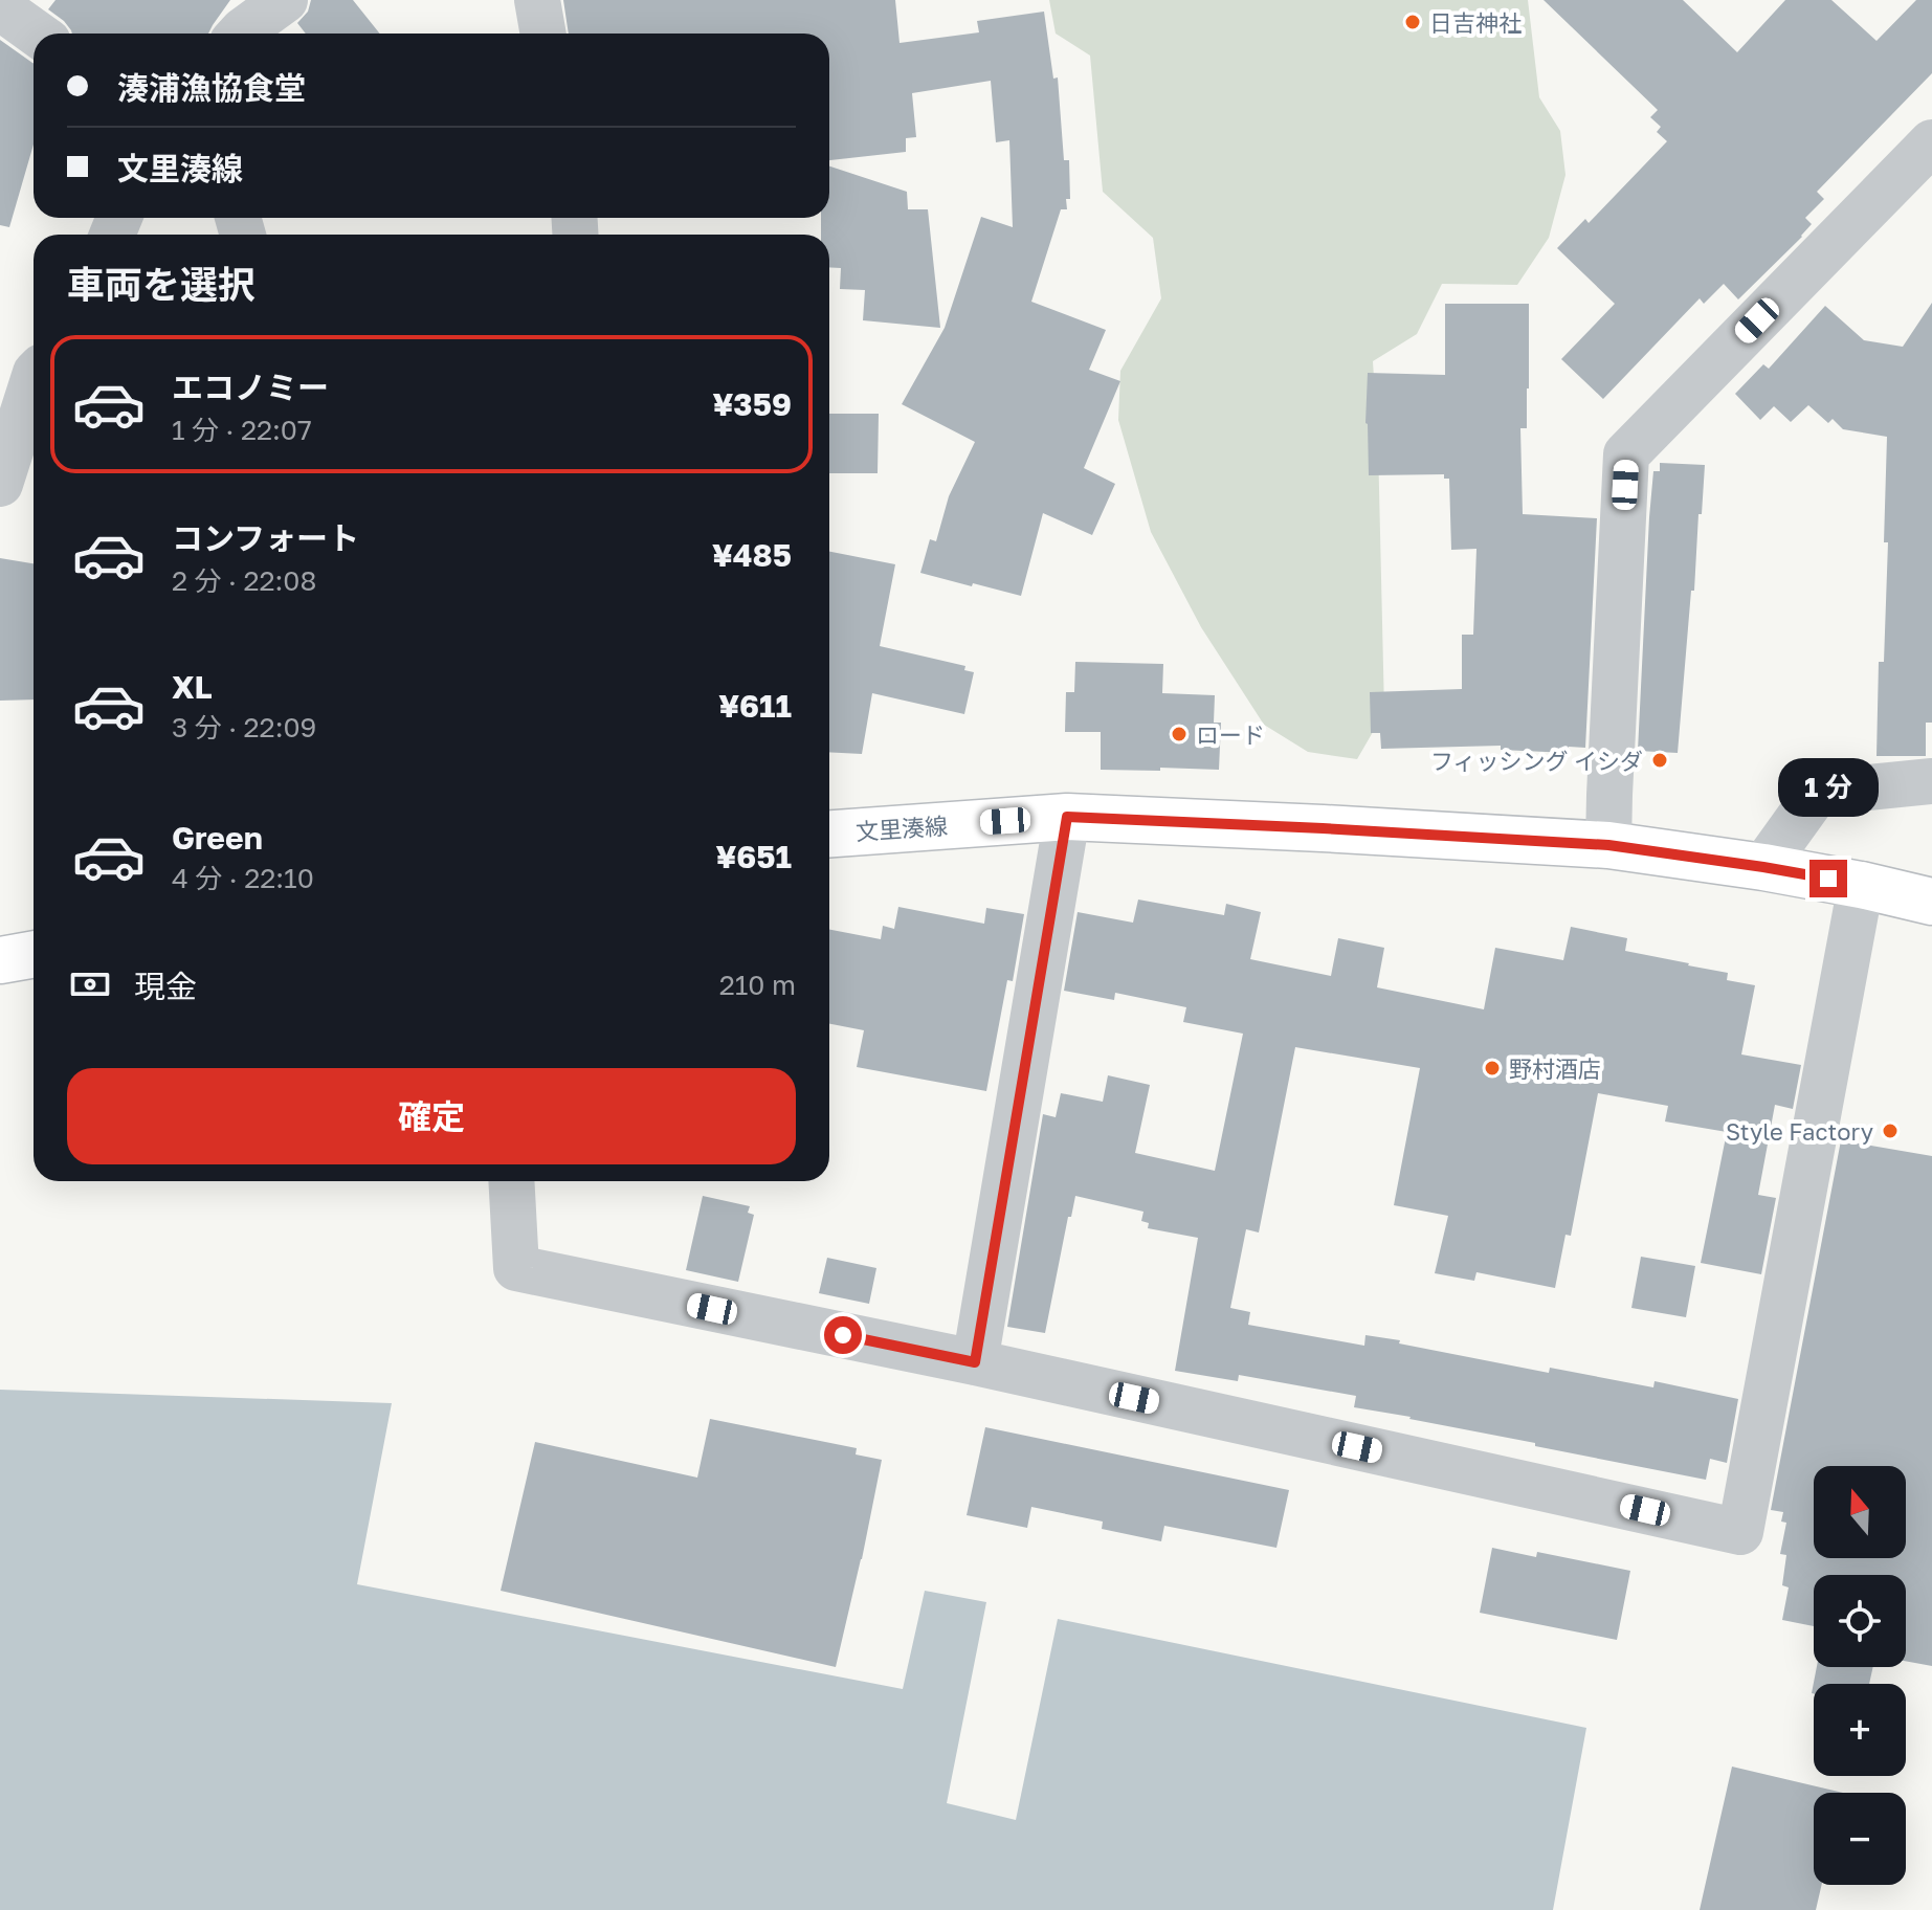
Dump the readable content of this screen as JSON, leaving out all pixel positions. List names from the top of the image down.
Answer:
{
  "streets": {
    "main road": ["文里湊線"]
  },
  "places": [
    "日吉神社",
    "ロード",
    "フィッシング イシダ",
    "野村酒店",
    "Style Factory"
  ],
  "north": "top",
  "page": {
    "banner": ["湊浦漁協食堂", "文里湊線"],
    "heading": "車両を選択",
    "list": [
      {
        "name": "エコノミー",
        "note": "1 分 · 22:07",
        "value": "¥359"
      },
      {
        "name": "コンフォート",
        "note": "2 分 · 22:08",
        "value": "¥485"
      },
      {
        "name": "XL",
        "note": "3 分 · 22:09",
        "value": "¥611"
      },
      {
        "name": "Green",
        "note": "4 分 · 22:10",
        "value": "¥651"
      }
    ],
    "bubble": "1 分",
    "pay": ["現金", "210 m"],
    "buttons": "確定",
    "map_buttons": ["+", "−"]
  }
}
